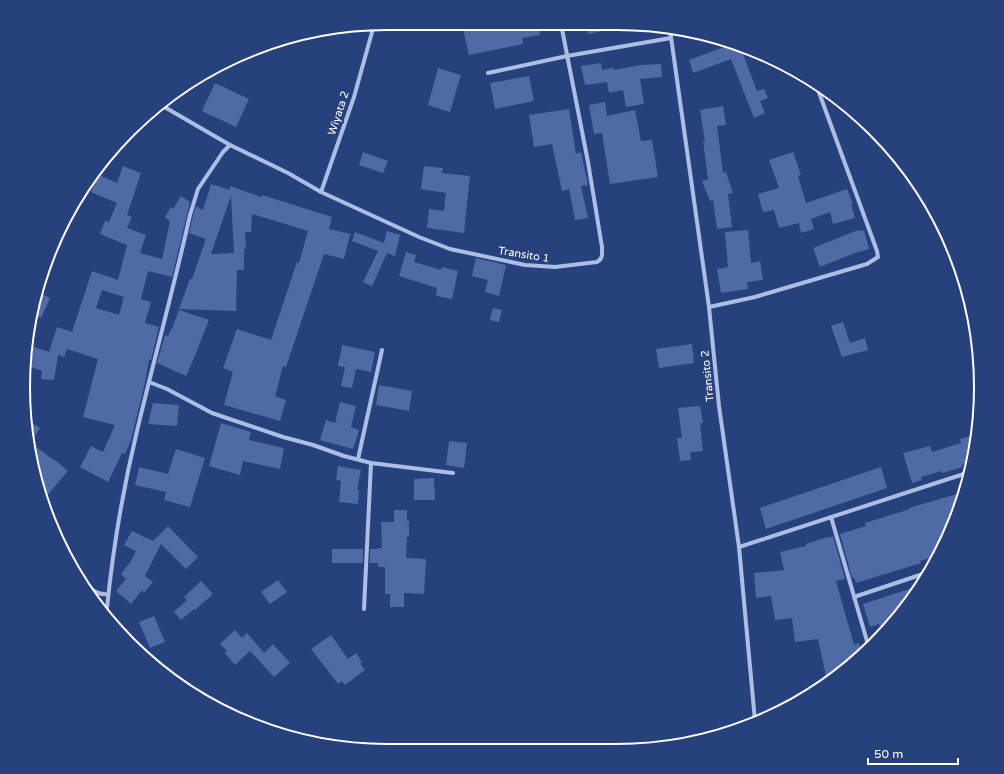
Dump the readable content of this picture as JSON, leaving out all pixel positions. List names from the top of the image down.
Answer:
{
  "streets": {
    "street": ["Wiyata 2", "Transito 1", "Transito 2"]
  },
  "crossings": [
    ["Wiyata 2", "Transito 1"]
  ],
  "scale_bar": "50 m"
}
